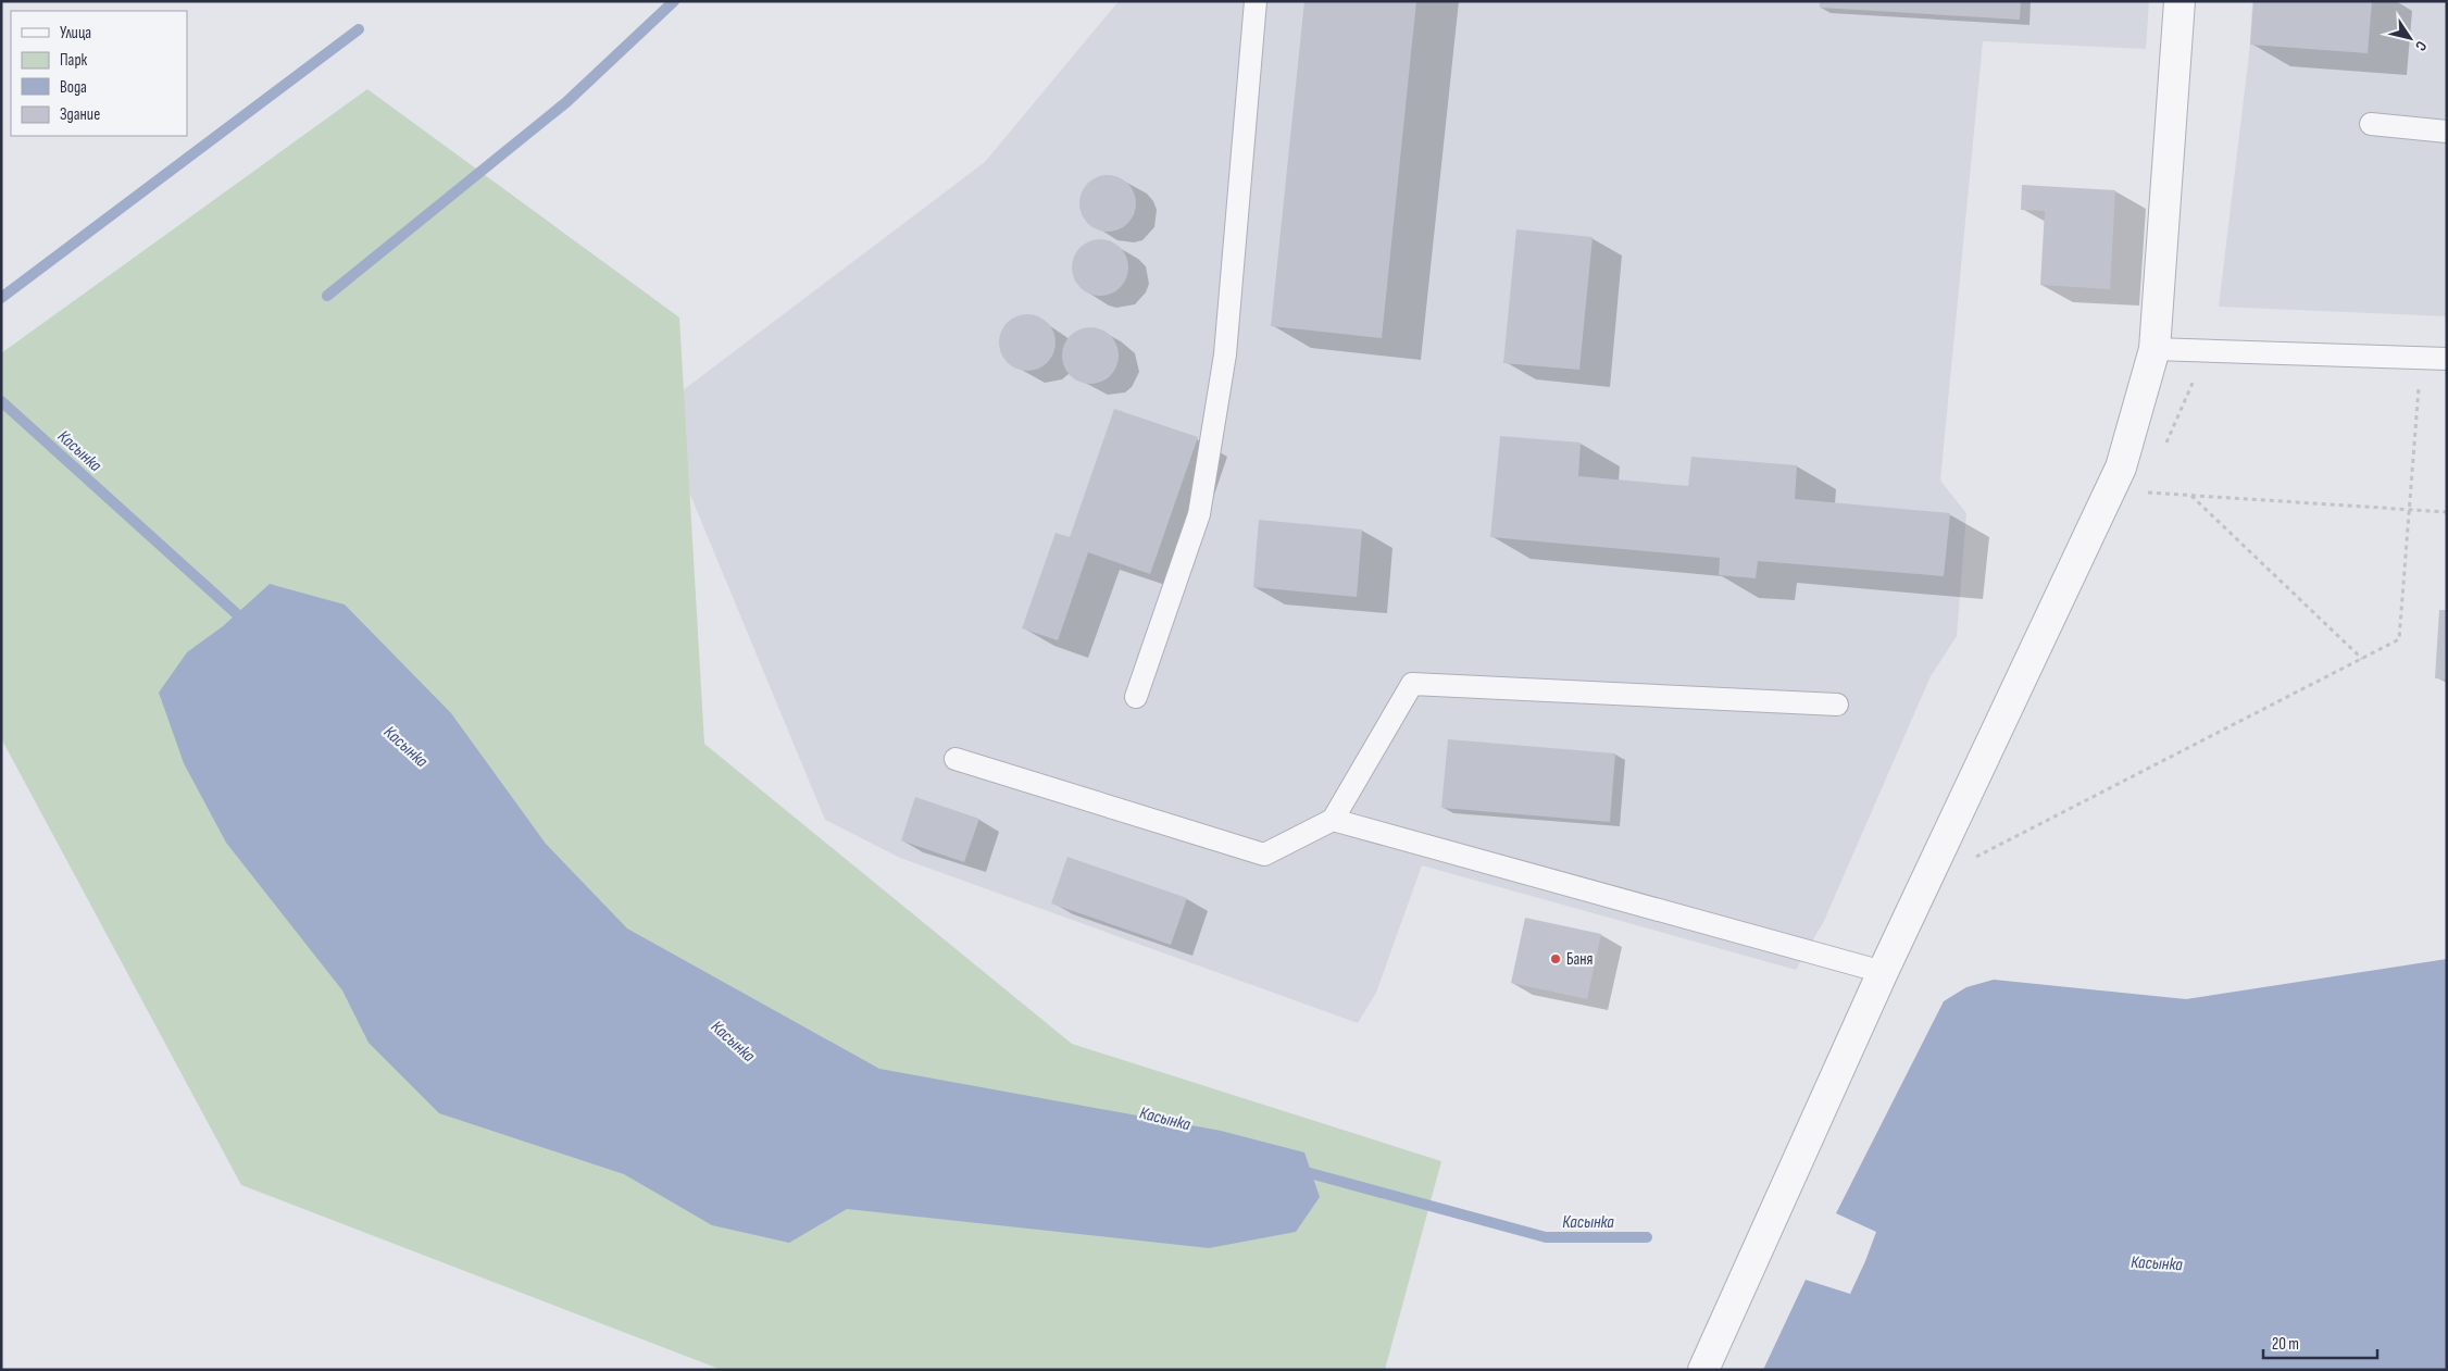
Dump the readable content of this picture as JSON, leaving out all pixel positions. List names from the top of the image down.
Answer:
{
  "water": ["Касынка"],
  "places": ["Баня"],
  "legend": [
    "Улица",
    "Парк",
    "Вода",
    "Здание"
  ],
  "scale_bar": "20 m",
  "north": "bottom right"
}
